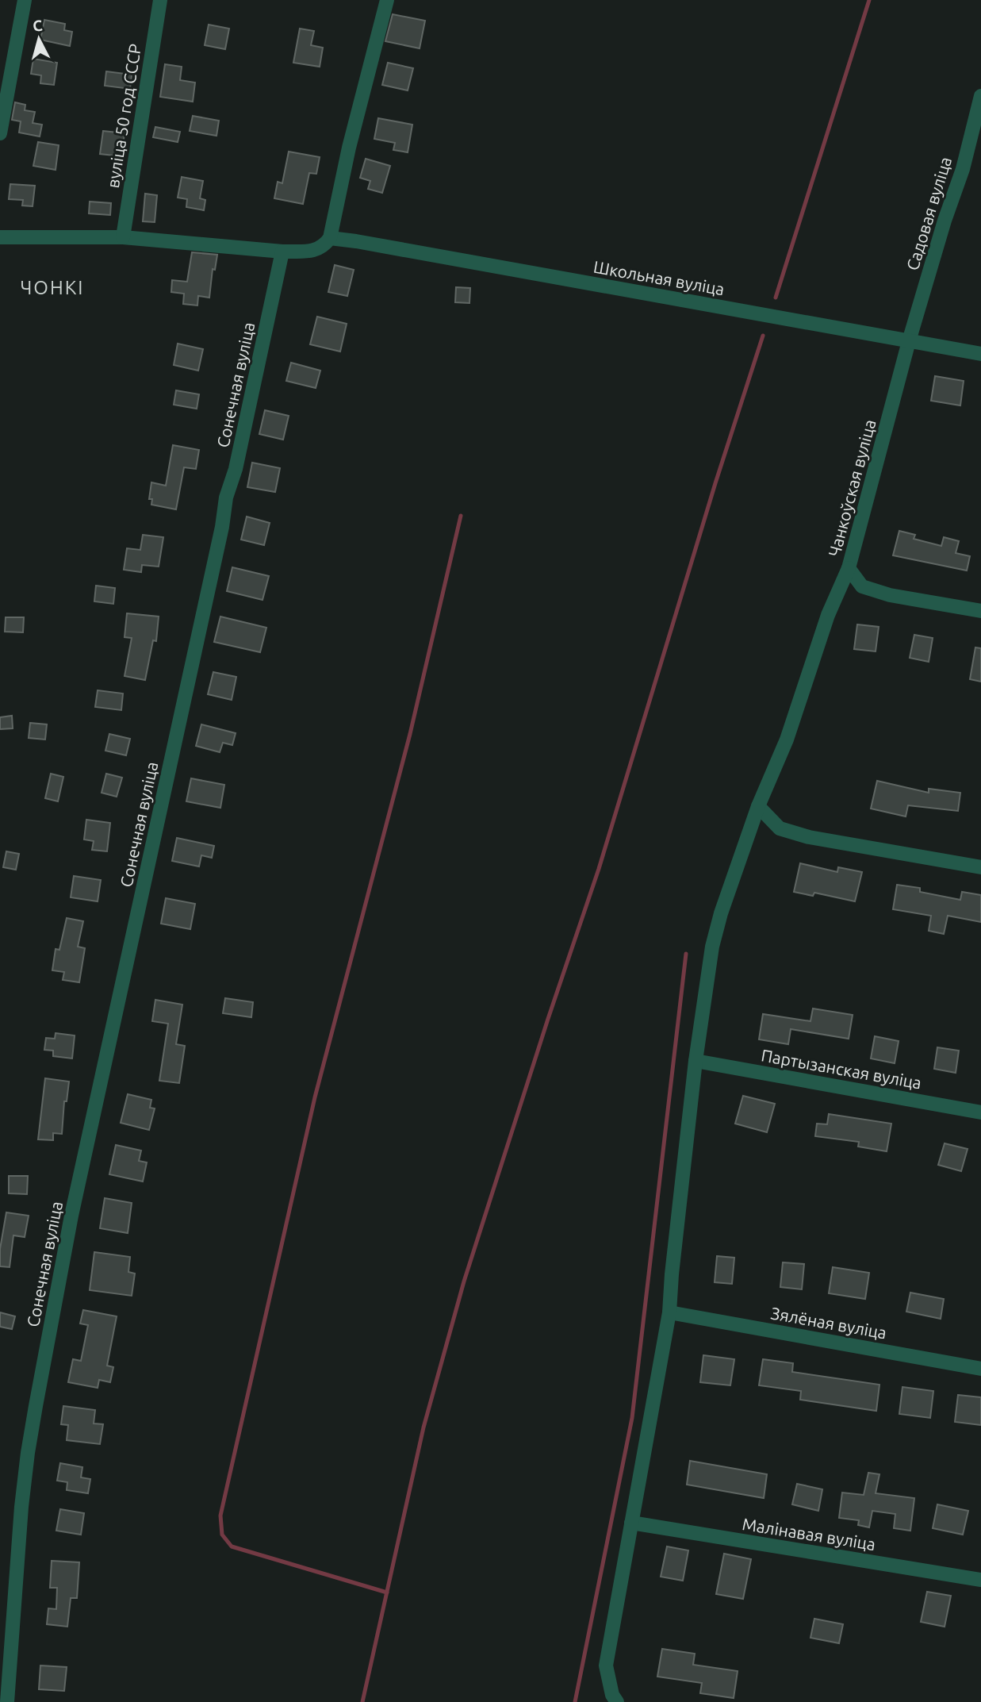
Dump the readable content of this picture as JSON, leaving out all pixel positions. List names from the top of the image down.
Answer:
{
  "streets": {
    "street": [
      "вуліца 50 год СССР",
      "Садовая вуліца",
      "Школьная вуліца",
      "Сонечная вуліца",
      "Чанкоўская вуліца",
      "Партызанская вуліца",
      "Зялёная вуліца",
      "Малінавая вуліца"
    ]
  },
  "crossings": [
    ["Садовая вуліца", "Школьная вуліца"],
    ["Садовая вуліца", "Чанкоўская вуліца"],
    ["Школьная вуліца", "Чанкоўская вуліца"]
  ],
  "districts": ["ЧОНКІ"],
  "north": "top"
}
